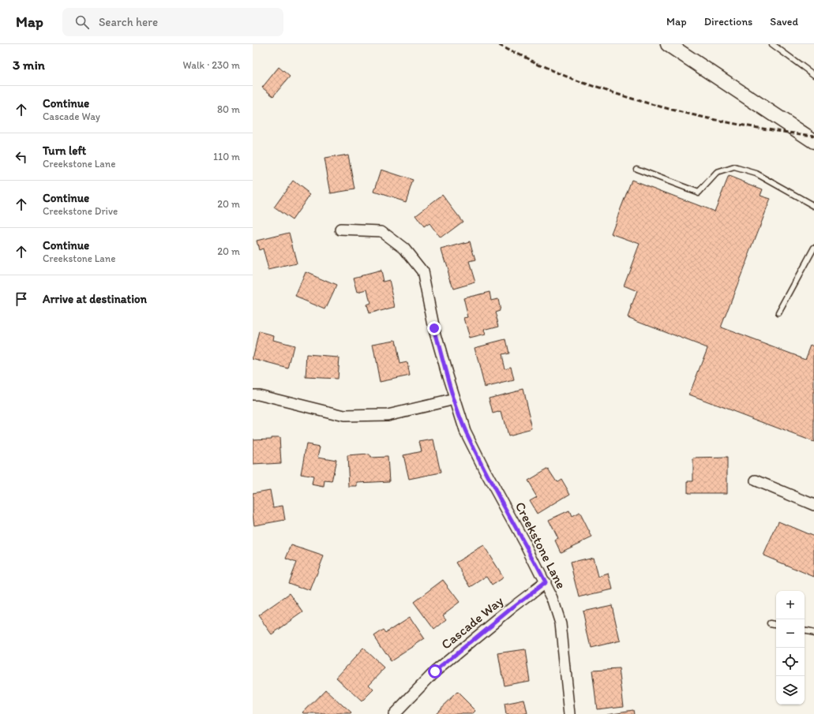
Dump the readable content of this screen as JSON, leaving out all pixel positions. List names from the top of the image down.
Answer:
{
  "streets": {
    "street": ["Creekstone Lane", "Cascade Way"]
  },
  "crossings": [
    ["Creekstone Lane", "Cascade Way"]
  ],
  "page": {
    "header": "Map",
    "search": "Search here",
    "nav": ["Map", "Directions", "Saved"],
    "heading": ["3 min", "Walk · 230 m"],
    "list": [
      ["Continue", "Cascade Way", "80 m"],
      ["Turn left", "Creekstone Lane", "110 m"],
      ["Continue", "Creekstone Drive", "20 m"],
      ["Continue", "Creekstone Lane", "20 m"],
      "Arrive at destination"
    ],
    "map_buttons": ["+", "−"]
  }
}
